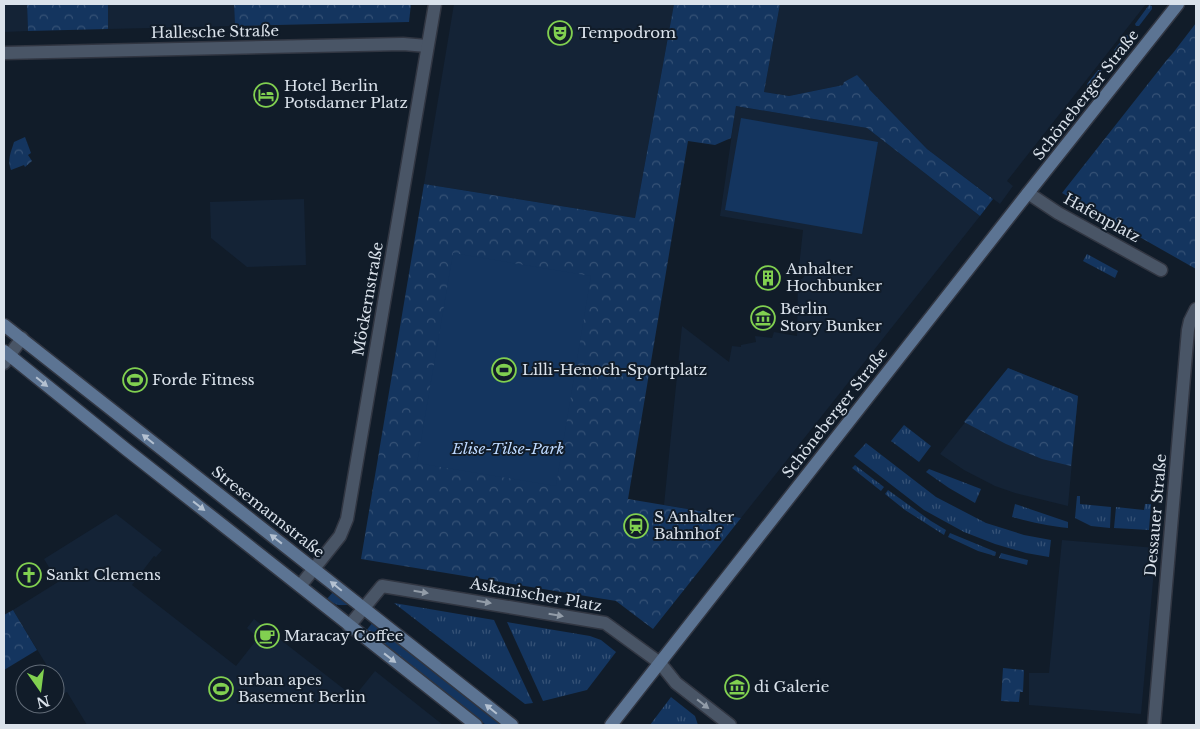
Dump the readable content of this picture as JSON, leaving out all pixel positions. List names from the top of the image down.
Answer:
{
  "streets": {
    "main road": ["Schöneberger Straße", "Stresemannstraße"],
    "street": [
      "Hallesche Straße",
      "Hafenplatz",
      "Möckernstraße",
      "Dessauer Straße",
      "Askanischer Platz"
    ]
  },
  "crossings": [
    ["Hallesche Straße", "Möckernstraße"],
    ["Schöneberger Straße", "Hafenplatz"],
    ["Schöneberger Straße", "Askanischer Platz"],
    ["Möckernstraße", "Stresemannstraße"],
    ["Stresemannstraße", "Askanischer Platz"]
  ],
  "one_way": ["Askanischer Platz"],
  "parks": ["Elise-Tilse-Park"],
  "places": {
    "theatre": ["Tempodrom"],
    "hotel": ["Hotel Berlin Potsdamer Platz"],
    "building": ["Anhalter Hochbunker"],
    "museum": ["Berlin Story Bunker", "di Galerie"],
    "sports": ["Lilli-Henoch-Sportplatz", "Forde Fitness", "urban apes Basement Berlin"],
    "station": ["S Anhalter Bahnhof"],
    "church": ["Sankt Clemens"],
    "cafe": ["Maracay Coffee"]
  },
  "north": "bottom"
}
